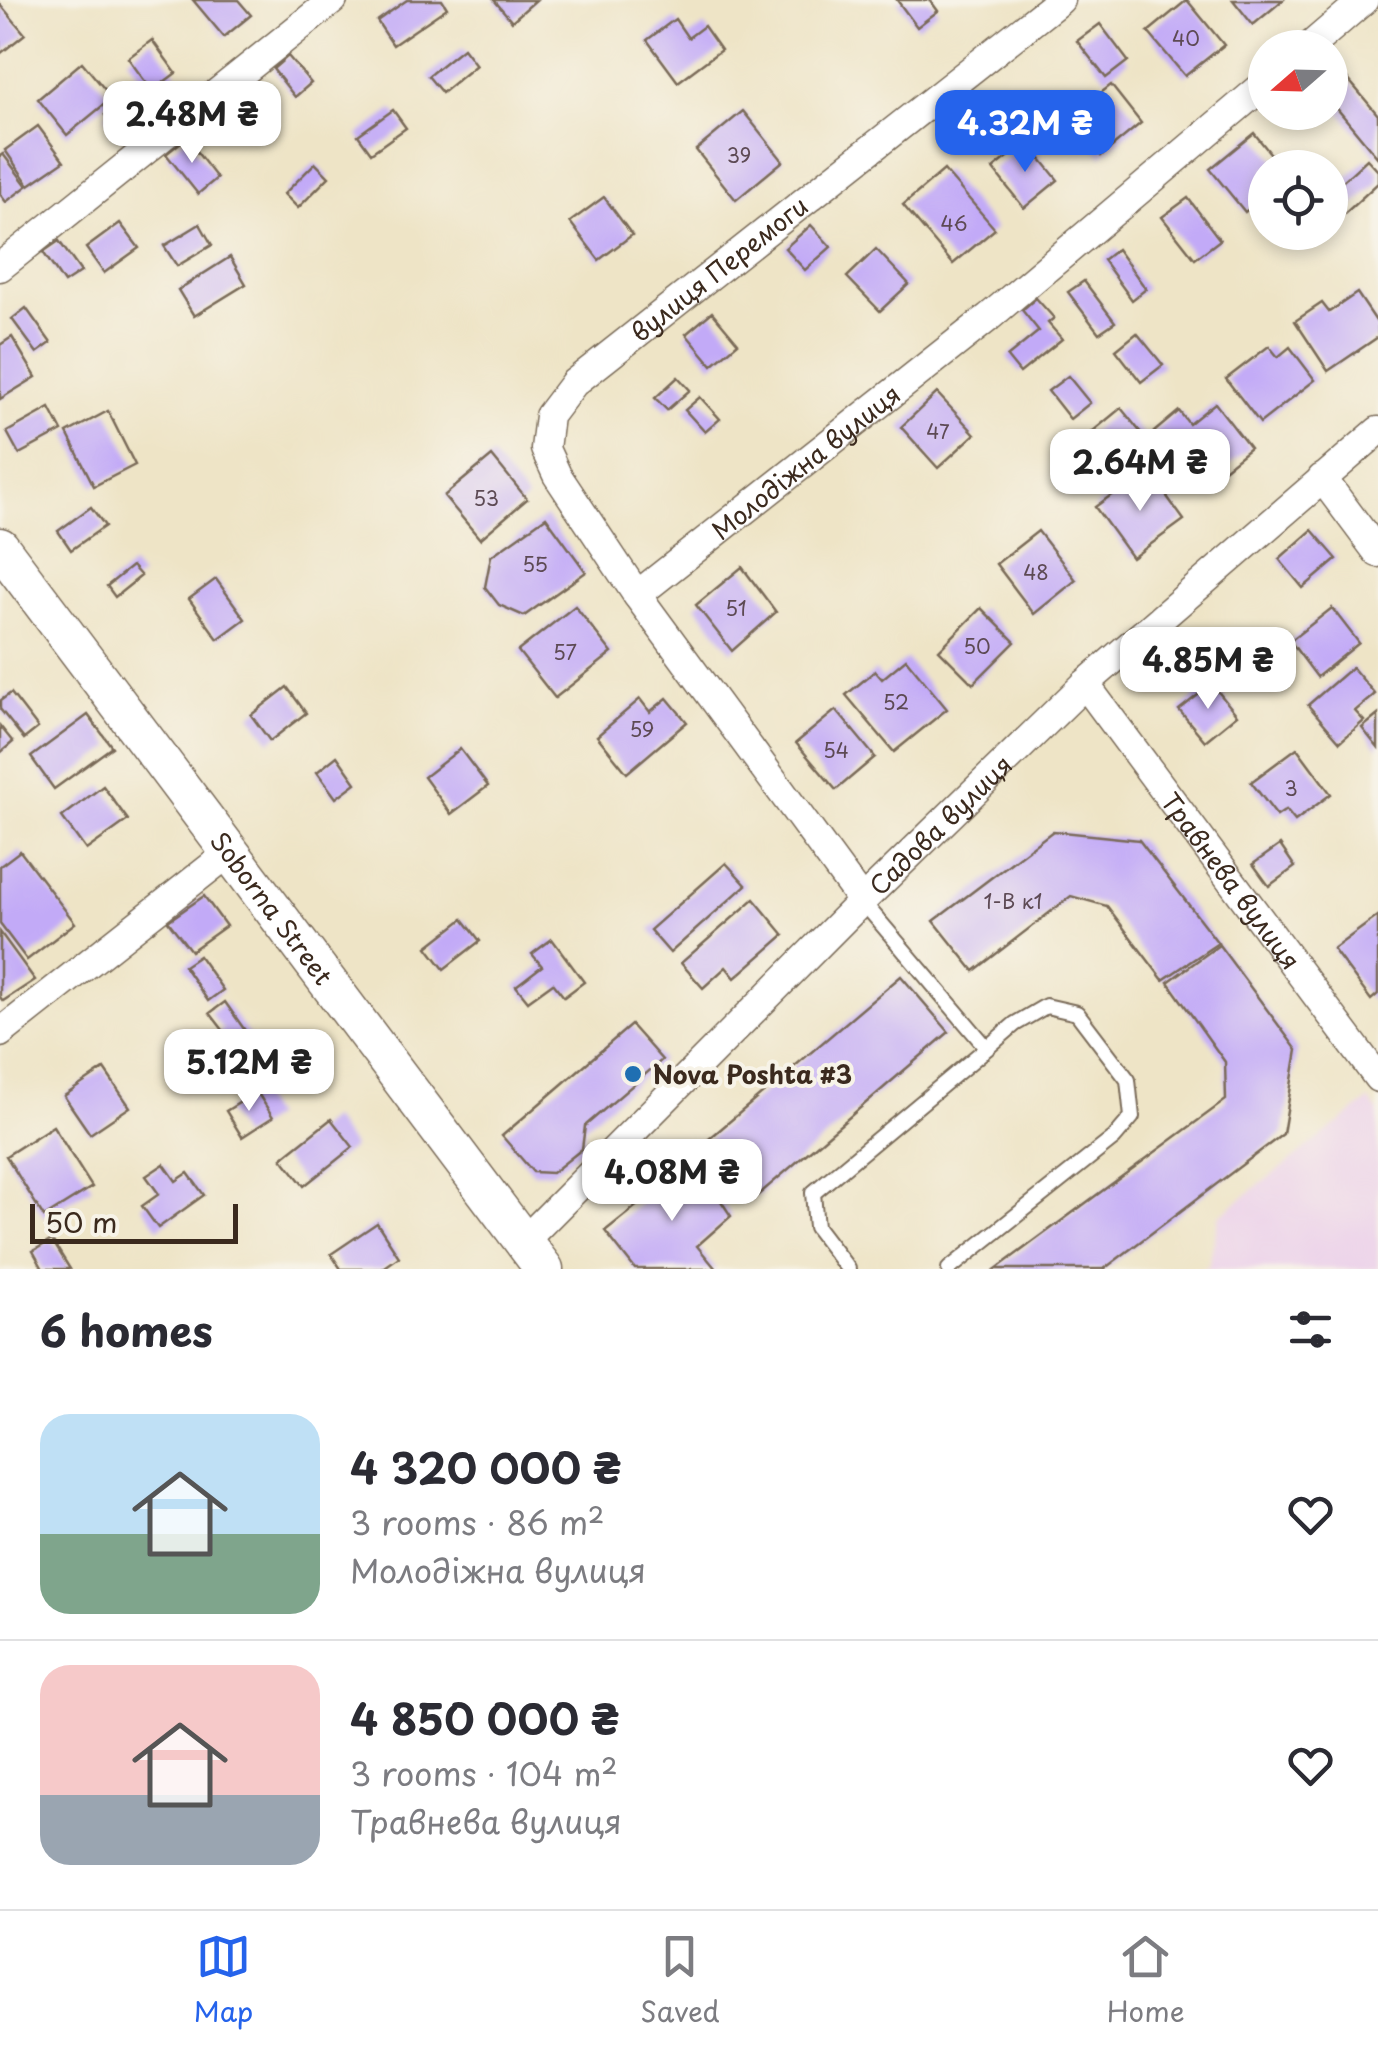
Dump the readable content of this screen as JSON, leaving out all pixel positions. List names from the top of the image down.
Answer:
{
  "streets": {
    "main road": ["Soborna Street"],
    "street": [
      "вулиця Перемоги",
      "Молодіжна вулиця",
      "Садова вулиця",
      "Травнева вулиця"
    ]
  },
  "crossings": [
    ["вулиця Перемоги", "Молодіжна вулиця"],
    ["Садова вулиця", "Травнева вулиця"],
    ["Садова вулиця", "Soborna Street"]
  ],
  "places": ["Nova Poshta #3"],
  "house_numbers": [
    "40",
    "39",
    "46",
    "47",
    "53",
    "55",
    "48",
    "51",
    "50",
    "57",
    "52",
    "59",
    "54",
    "3",
    "1-В к1"
  ],
  "scale_bar": "50 m",
  "north": "left",
  "page": {
    "price": [
      "2.48M ₴",
      "4.32M ₴",
      "2.64M ₴",
      "4.85M ₴",
      "5.12M ₴",
      "4.08M ₴"
    ],
    "scale": "50 m",
    "heading": "6 homes",
    "list": [
      {
        "name": "4 320 000 ₴",
        "note": "3 rooms · 86 m² · Молодіжна вулиця"
      },
      {
        "name": "4 850 000 ₴",
        "note": "3 rooms · 104 m² · Травнева вулиця"
      }
    ],
    "tabs": ["Map", "Saved", "Home"]
  }
}
